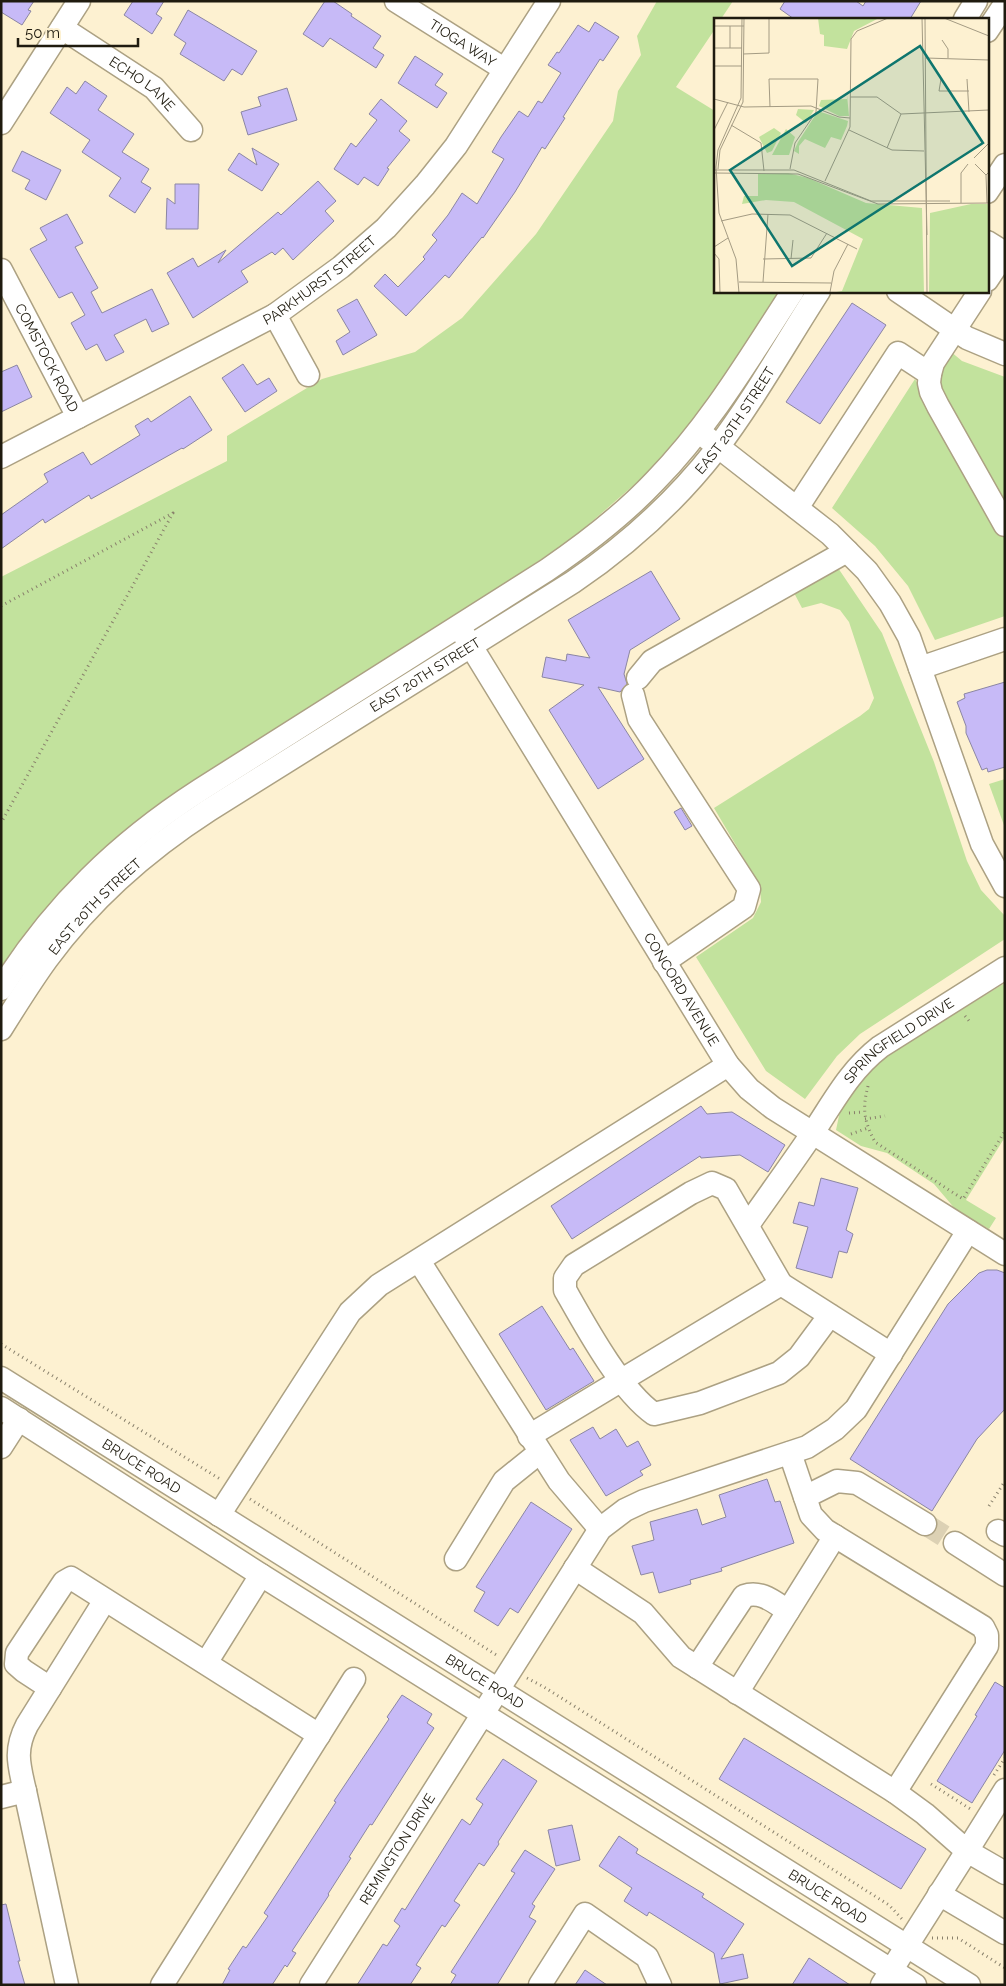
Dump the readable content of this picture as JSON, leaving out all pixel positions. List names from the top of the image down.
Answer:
{
  "streets": {
    "street": [
      "TIOGA WAY",
      "ECHO LANE",
      "PARKHURST STREET",
      "COMSTOCK ROAD",
      "EAST 20TH STREET",
      "CONCORD AVENUE",
      "SPRINGFIELD DRIVE",
      "BRUCE ROAD",
      "REMINGTON DRIVE"
    ]
  },
  "crossings": [
    ["TIOGA WAY", "PARKHURST STREET"],
    ["PARKHURST STREET", "COMSTOCK ROAD"],
    ["EAST 20TH STREET", "CONCORD AVENUE"],
    ["CONCORD AVENUE", "SPRINGFIELD DRIVE"],
    ["BRUCE ROAD", "REMINGTON DRIVE"]
  ],
  "scale_bar": "50 m"
}
